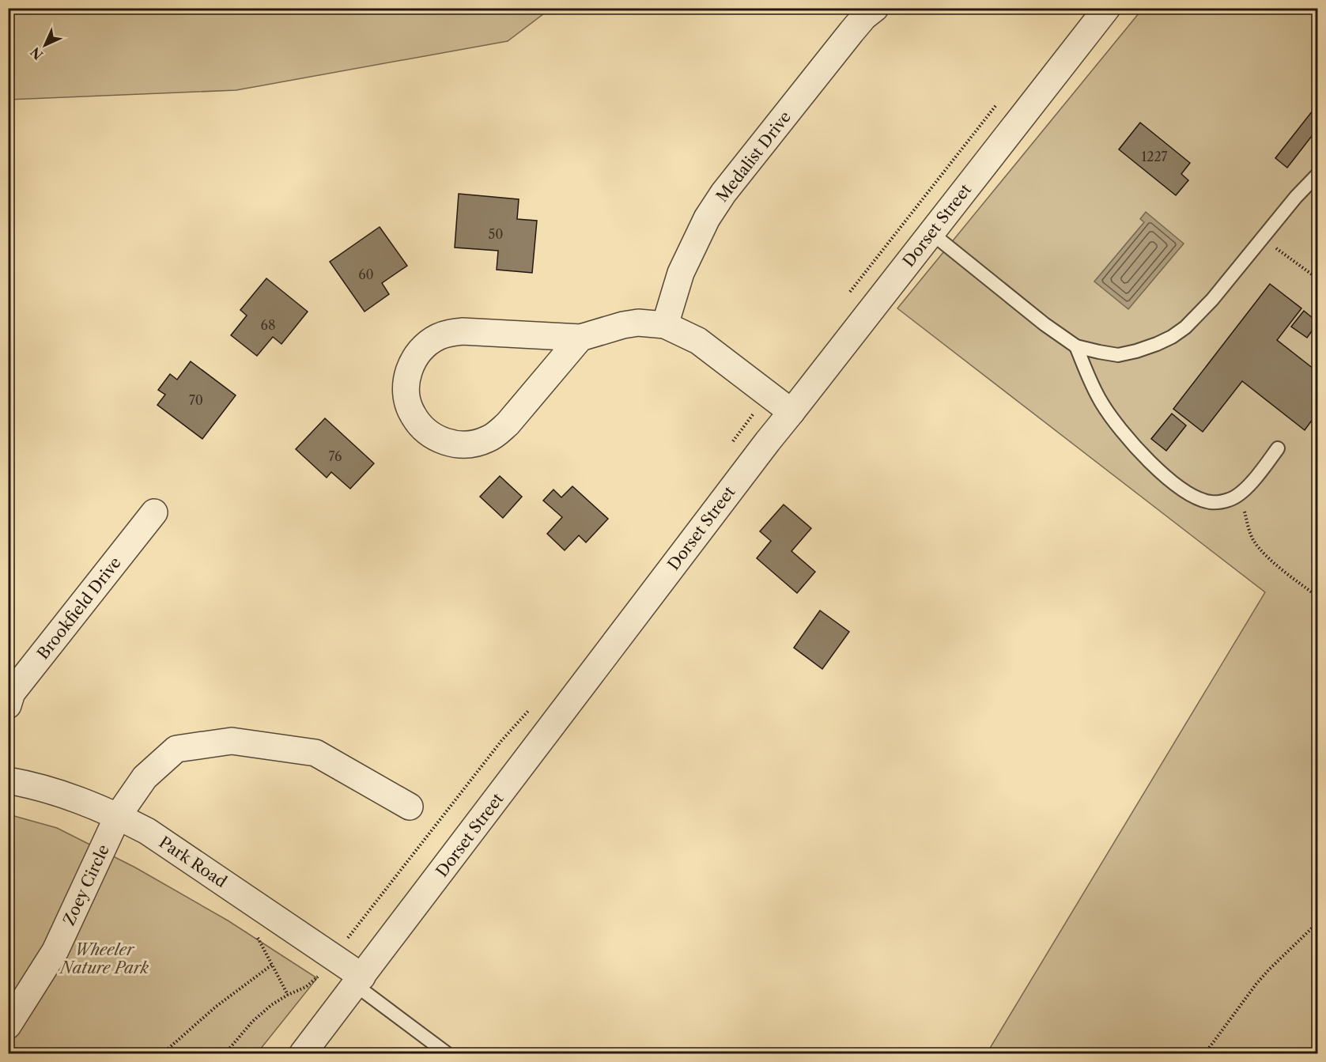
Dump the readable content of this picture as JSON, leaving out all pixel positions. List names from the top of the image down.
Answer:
{
  "streets": {
    "street": [
      "Medalist Drive",
      "Dorset Street",
      "Brookfield Drive",
      "Park Road",
      "Zoey Circle"
    ]
  },
  "crossings": [
    ["Dorset Street", "Park Road"],
    ["Park Road", "Zoey Circle"]
  ],
  "parks": ["Wheeler Nature Park"],
  "house_numbers": [
    "1227",
    "50",
    "60",
    "68",
    "70",
    "76"
  ],
  "north": "bottom left"
}
